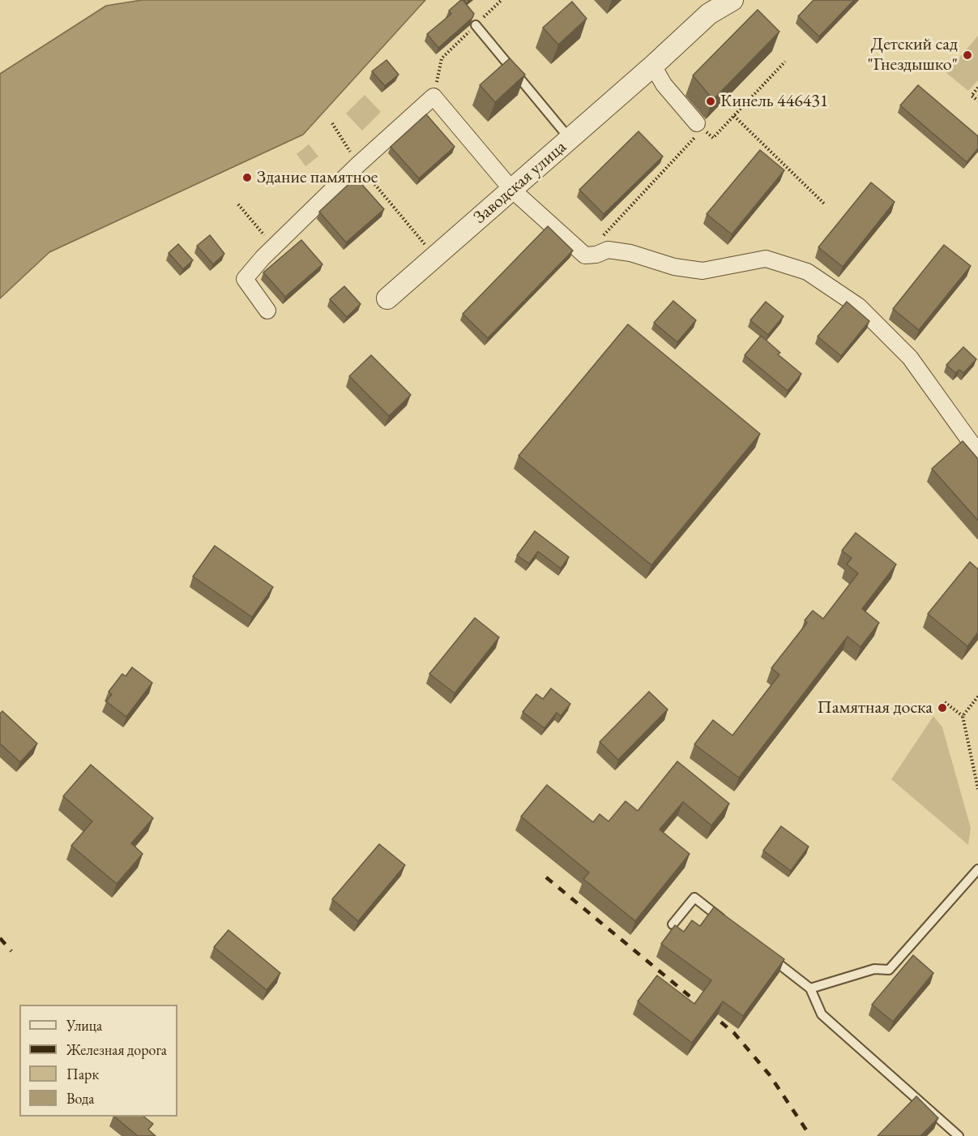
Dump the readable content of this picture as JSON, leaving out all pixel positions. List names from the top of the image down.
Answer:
{
  "streets": {
    "street": ["Заводская улица"]
  },
  "places": [
    "Детский сад \"Гнездышко\"",
    "Кинель 446431",
    "Здание памятное",
    "Памятная доска"
  ],
  "legend": [
    "Улица",
    "Железная дорога",
    "Парк",
    "Вода"
  ]
}
